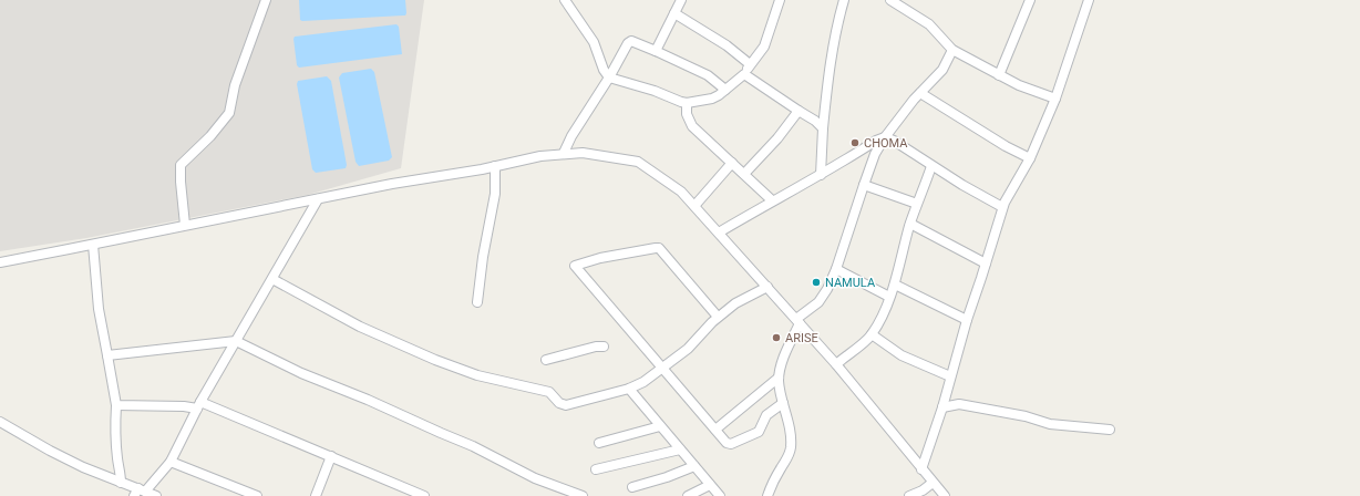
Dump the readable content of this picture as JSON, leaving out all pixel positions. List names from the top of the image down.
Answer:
{
  "places": ["CHOMA", "NAMULA", "ARISE"]
}
